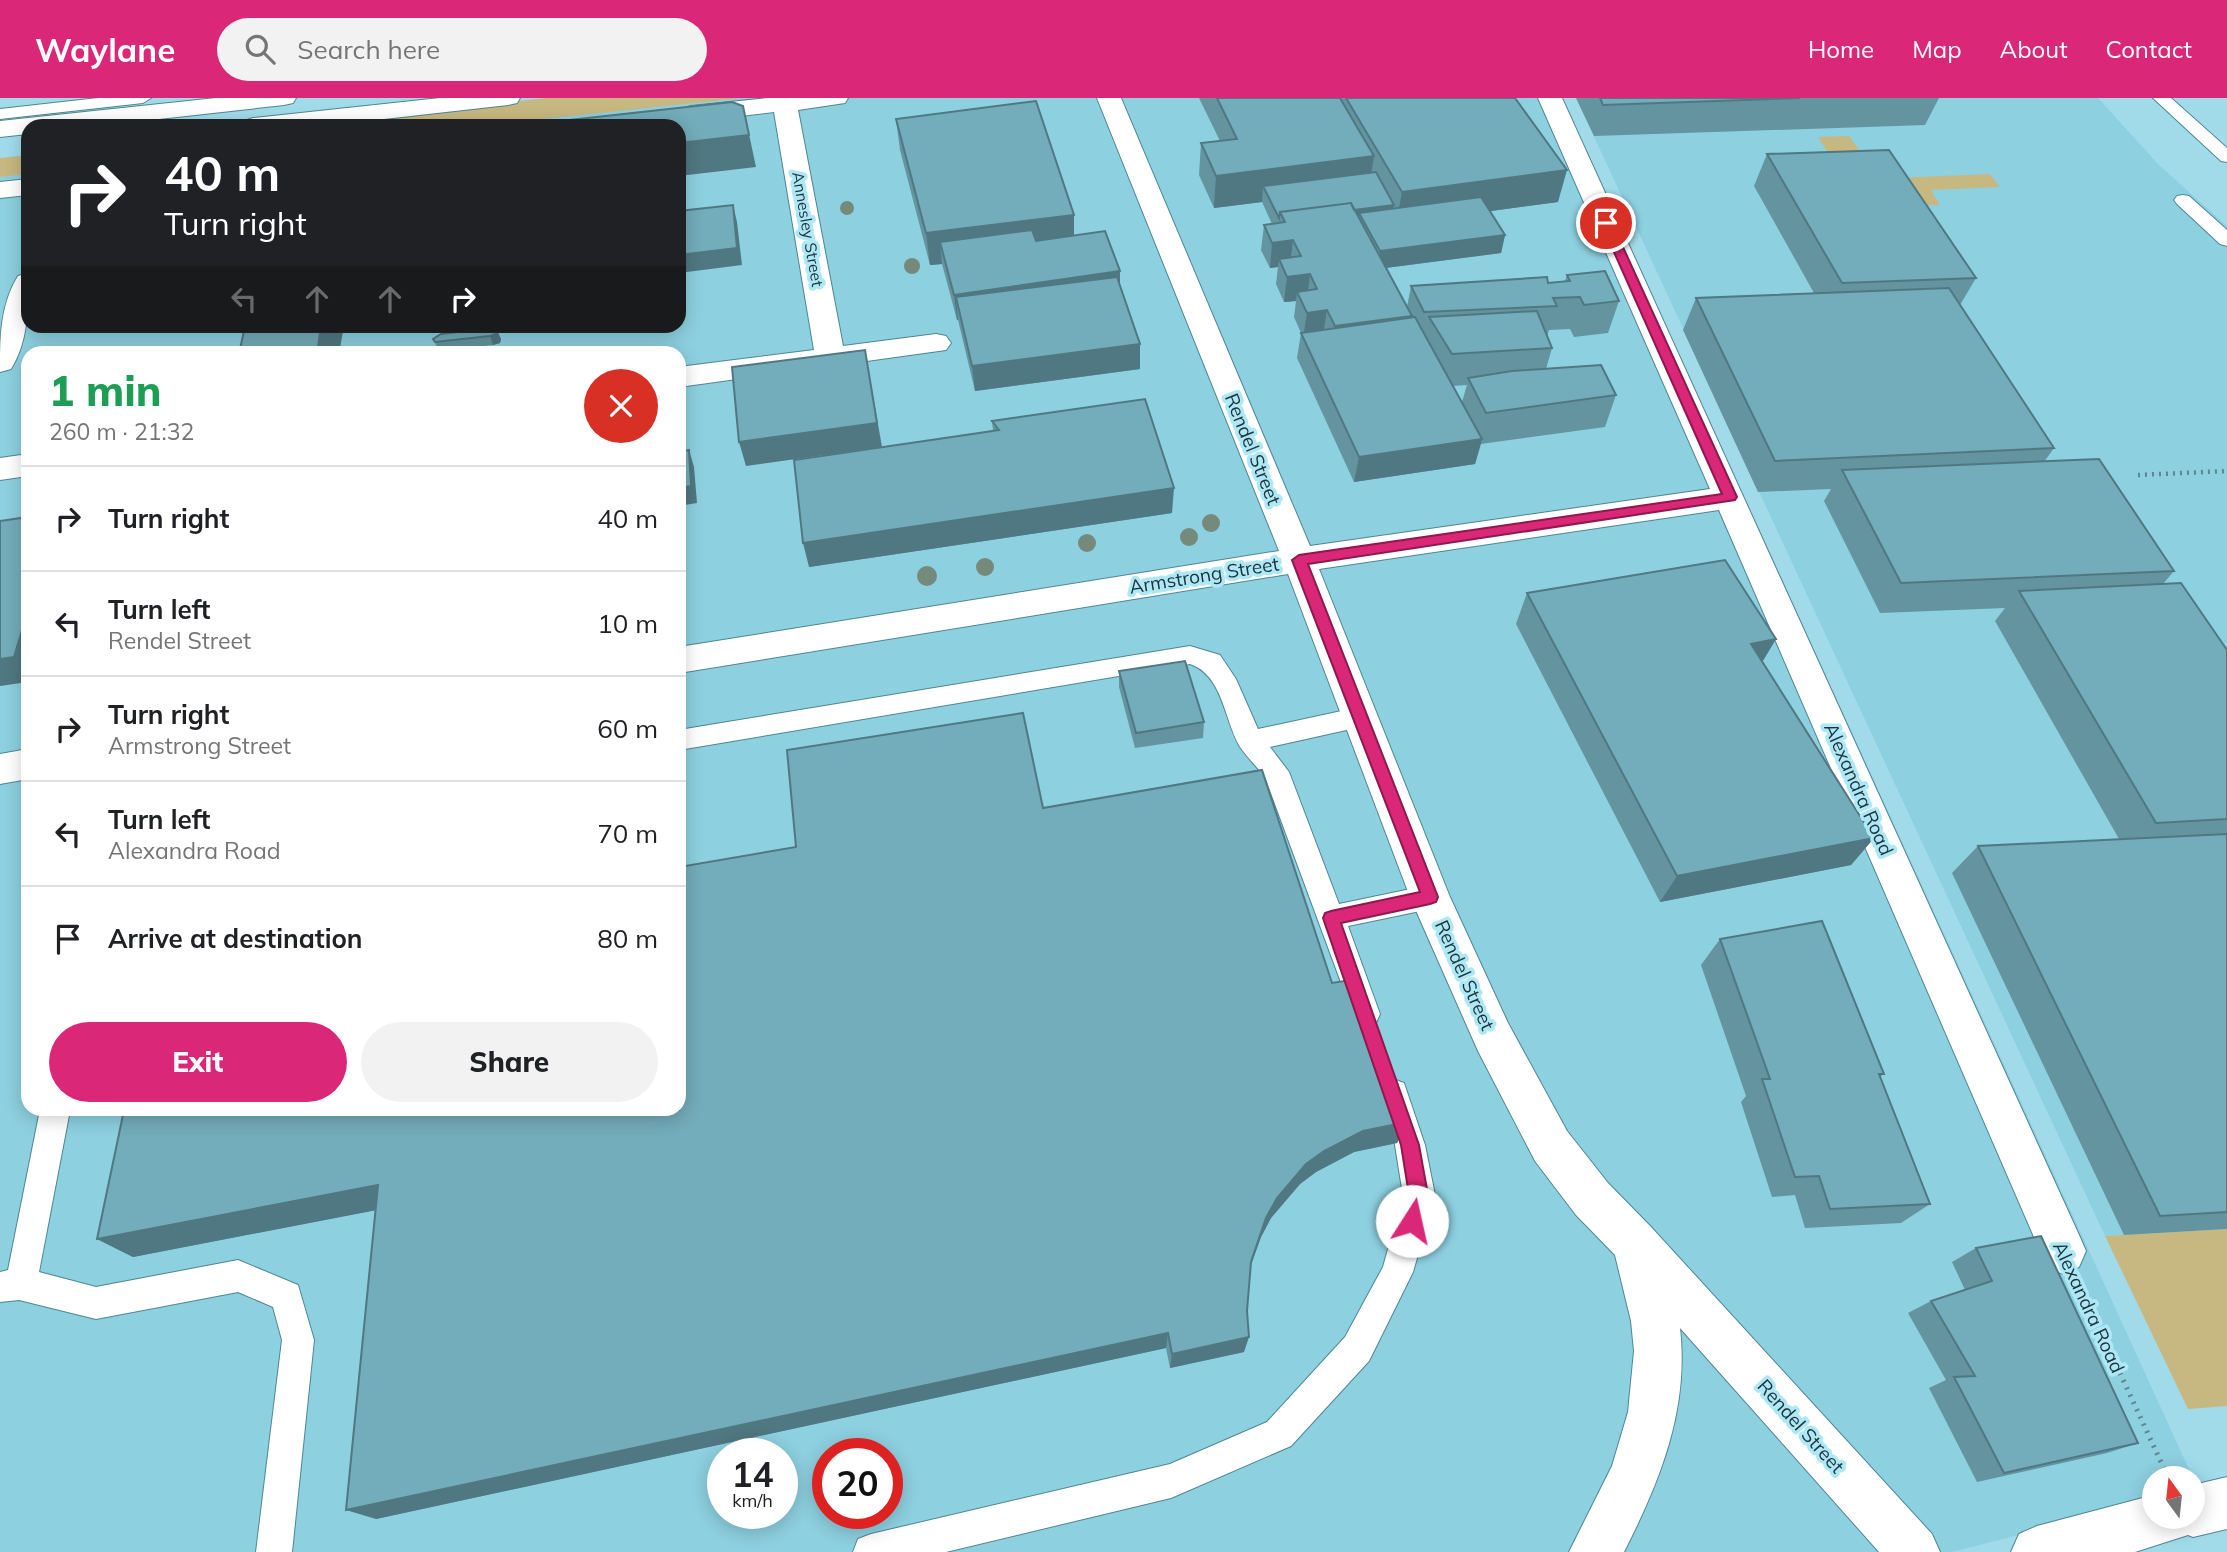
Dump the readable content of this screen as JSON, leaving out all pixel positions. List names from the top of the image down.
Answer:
{
  "streets": {
    "main road": [
      "Annesley Street",
      "Rendel Street",
      "Armstrong Street",
      "Alexandra Road"
    ]
  },
  "crossings": [
    ["Rendel Street", "Armstrong Street"],
    ["Armstrong Street", "Alexandra Road"]
  ],
  "north": "top",
  "page": {
    "header": "Waylane",
    "search": "Search here",
    "nav": [
      "Home",
      "Map",
      "About",
      "Contact"
    ],
    "turn": ["40 m", "Turn right"],
    "heading": ["1 min", "260 m · 21:32"],
    "list": [
      {
        "name": "Turn right",
        "value": "40 m"
      },
      {
        "name": "Turn left",
        "note": "Rendel Street",
        "value": "10 m"
      },
      {
        "name": "Turn right",
        "note": "Armstrong Street",
        "value": "60 m"
      },
      {
        "name": "Turn left",
        "note": "Alexandra Road",
        "value": "70 m"
      },
      {
        "name": "Arrive at destination",
        "value": "80 m"
      }
    ],
    "buttons": ["Exit", "Share"],
    "speed": "14 km/h",
    "limit": "20"
  }
}
